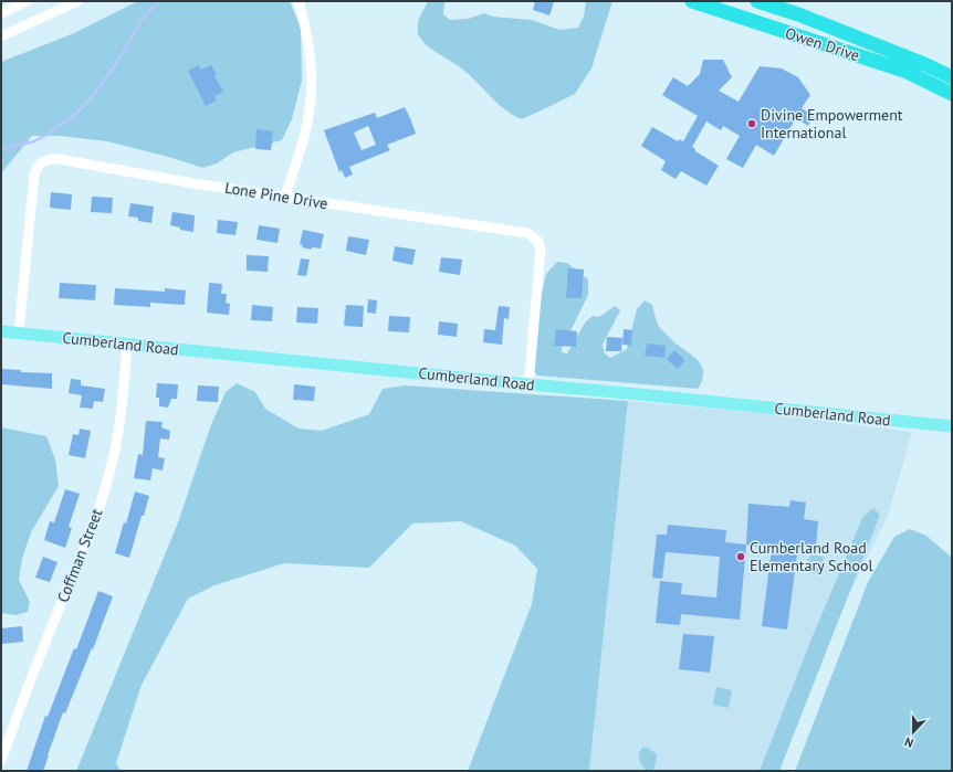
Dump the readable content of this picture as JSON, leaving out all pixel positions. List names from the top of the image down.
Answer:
{
  "streets": {
    "highway": ["Owen Drive"],
    "main road": ["Cumberland Road"],
    "street": ["Lone Pine Drive", "Coffman Street"]
  },
  "crossings": [
    ["Lone Pine Drive", "Cumberland Road"],
    ["Cumberland Road", "Coffman Street"]
  ],
  "places": ["Divine Empowerment International", "Cumberland Road Elementary School"],
  "north": "bottom"
}
